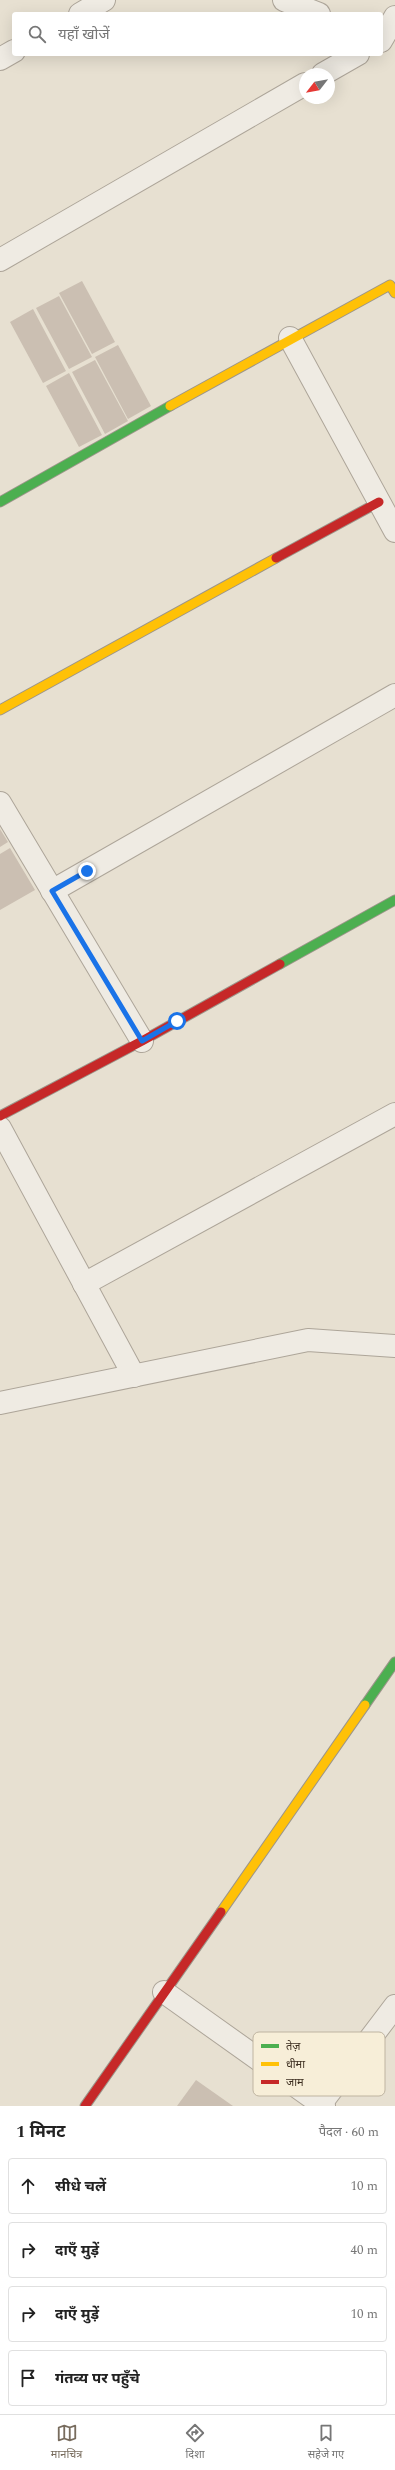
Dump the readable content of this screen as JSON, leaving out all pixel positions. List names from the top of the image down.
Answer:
{
  "legend": ["तेज़", "धीमा", "जाम"],
  "north": "bottom left",
  "page": {
    "search": "यहाँ खोजें",
    "heading": ["1 मिनट", "पैदल · 60 m"],
    "list": [
      ["सीधे चलें", "10 m"],
      ["दाएँ मुड़ें", "40 m"],
      ["दाएँ मुड़ें", "10 m"],
      "गंतव्य पर पहुँचे"
    ],
    "nav": ["मानचित्र", "दिशा", "सहेजे गए"]
  }
}
